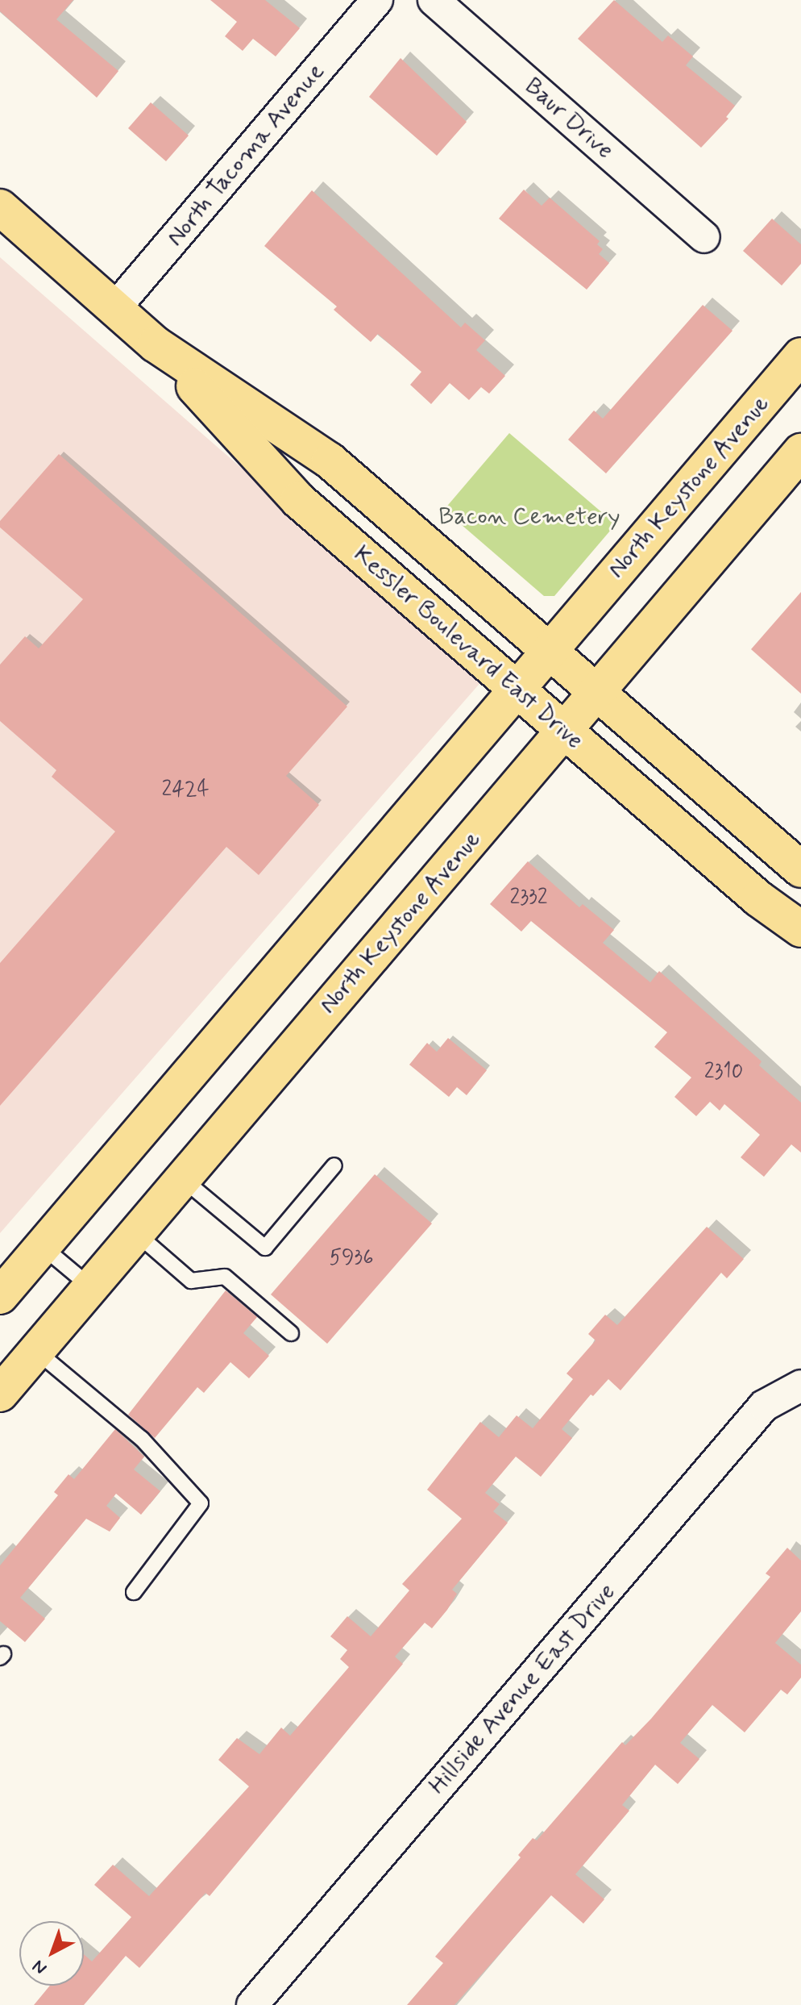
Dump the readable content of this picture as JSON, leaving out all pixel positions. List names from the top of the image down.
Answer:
{
  "streets": {
    "main road": ["North Keystone Avenue", "Kessler Boulevard East Drive"],
    "street": ["Baur Drive", "North Tacoma Avenue", "Hillside Avenue East Drive"]
  },
  "crossings": [
    ["North Tacoma Avenue", "Kessler Boulevard East Drive"],
    ["North Keystone Avenue", "Kessler Boulevard East Drive"]
  ],
  "parks": ["Bacon Cemetery"],
  "house_numbers": [
    "2424",
    "2332",
    "2310",
    "5936"
  ],
  "north": "bottom left"
}
